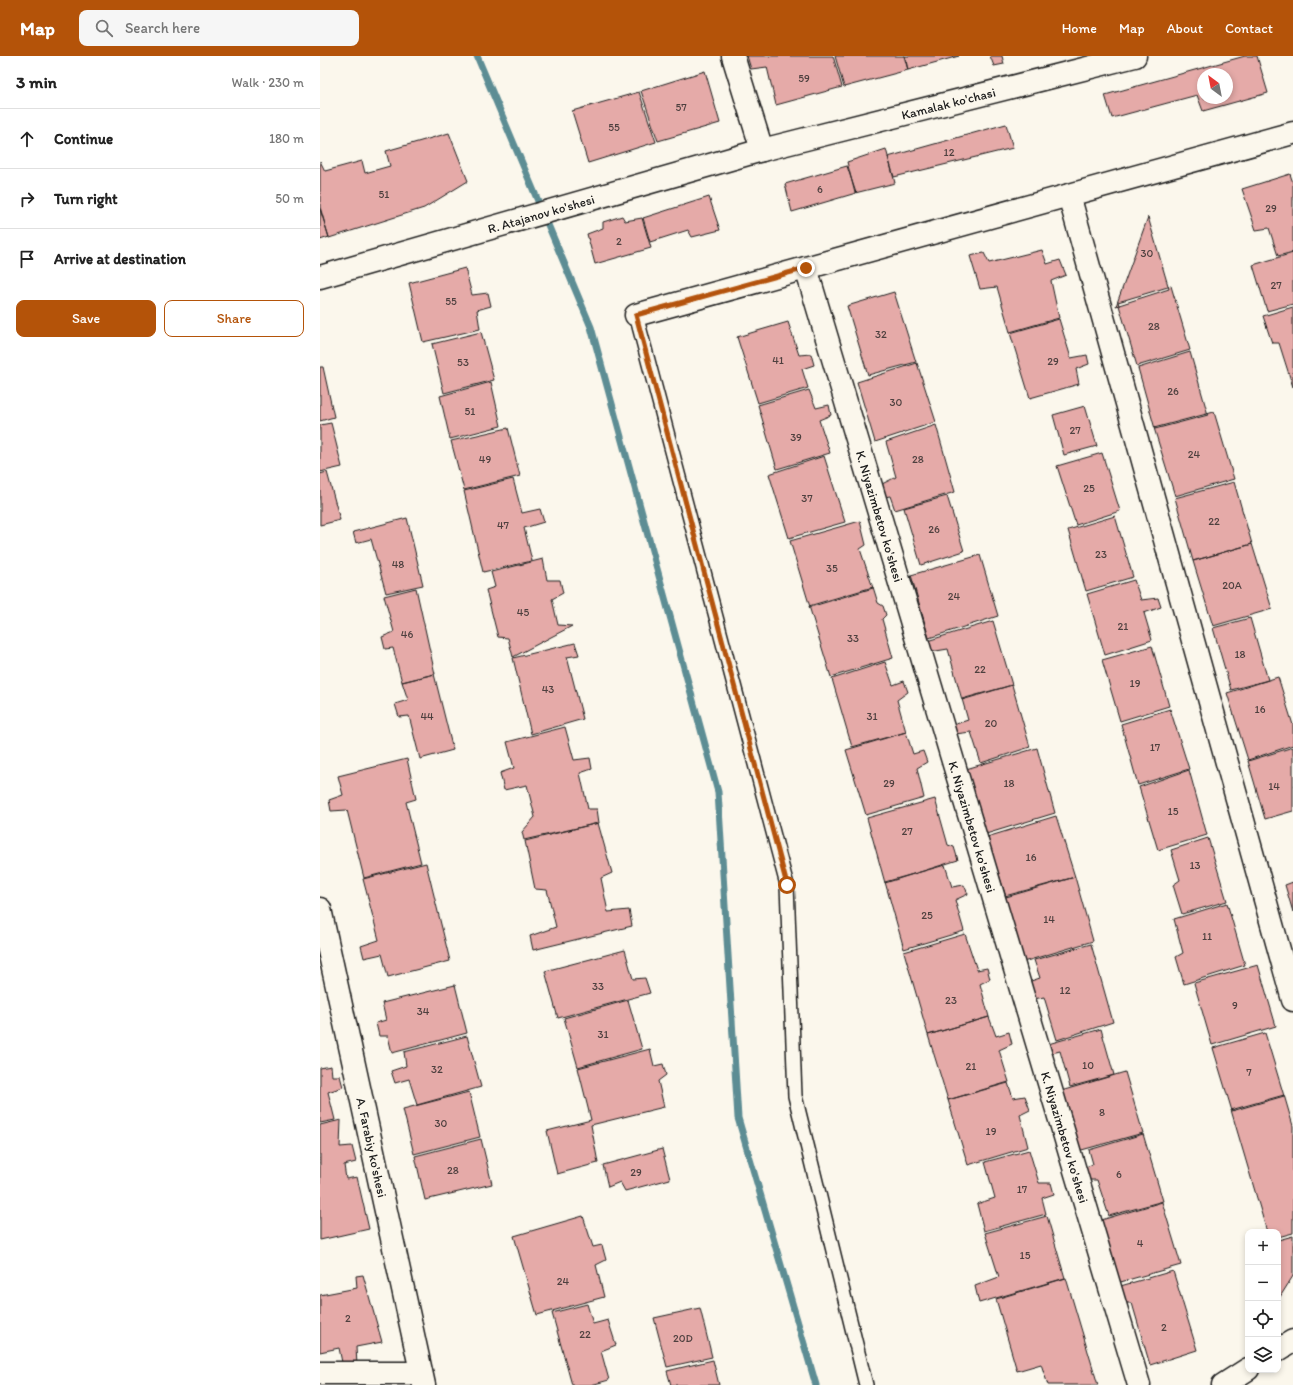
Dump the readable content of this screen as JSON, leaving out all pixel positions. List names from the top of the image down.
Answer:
{
  "streets": {
    "street": [
      "Kamalak ko'chasi",
      "R. Atajanov ko'shesi",
      "K. Niyazimbetov ko'shesi",
      "A. Farabiy ko'shesi"
    ]
  },
  "crossings": [
    ["Kamalak ko'chasi", "R. Atajanov ko'shesi"]
  ],
  "house_numbers": [
    "59",
    "57",
    "55",
    "12",
    "6",
    "51",
    "29",
    "2",
    "30",
    "27",
    "55",
    "28",
    "32",
    "41",
    "29",
    "53",
    "26",
    "30",
    "51",
    "27",
    "39",
    "24",
    "49",
    "28",
    "25",
    "37",
    "22",
    "47",
    "26",
    "23",
    "48",
    "35",
    "20A",
    "24",
    "45",
    "21",
    "46",
    "33",
    "18",
    "22",
    "19",
    "43",
    "16",
    "44",
    "31",
    "20",
    "17",
    "29",
    "18",
    "14",
    "15",
    "27",
    "16",
    "13",
    "25",
    "14",
    "11",
    "33",
    "12",
    "23",
    "9",
    "34",
    "31",
    "10",
    "21",
    "32",
    "7",
    "8",
    "30",
    "19",
    "28",
    "29",
    "6",
    "17",
    "4",
    "15",
    "24",
    "2",
    "2",
    "22",
    "20D"
  ],
  "north": "top left",
  "page": {
    "header": "Map",
    "search": "Search here",
    "nav": [
      "Home",
      "Map",
      "About",
      "Contact"
    ],
    "heading": ["3 min", "Walk · 230 m"],
    "list": [
      ["Continue", "180 m"],
      ["Turn right", "50 m"],
      "Arrive at destination"
    ],
    "buttons": ["Save", "Share"],
    "map_buttons": ["+", "−"]
  }
}
